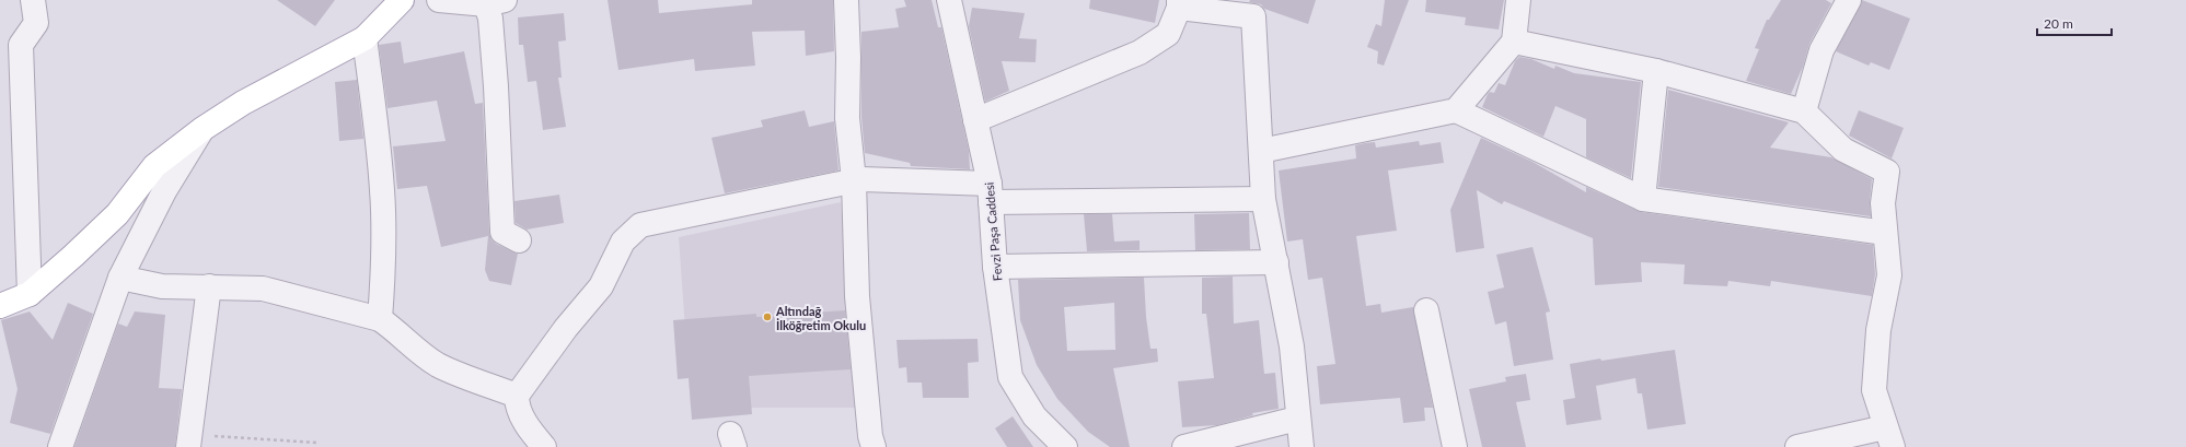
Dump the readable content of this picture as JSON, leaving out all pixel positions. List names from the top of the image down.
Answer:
{
  "streets": {
    "street": ["Fevzi Paşa Caddesi"]
  },
  "places": ["Altındağ İlköğretim Okulu"],
  "scale_bar": "20 m"
}
